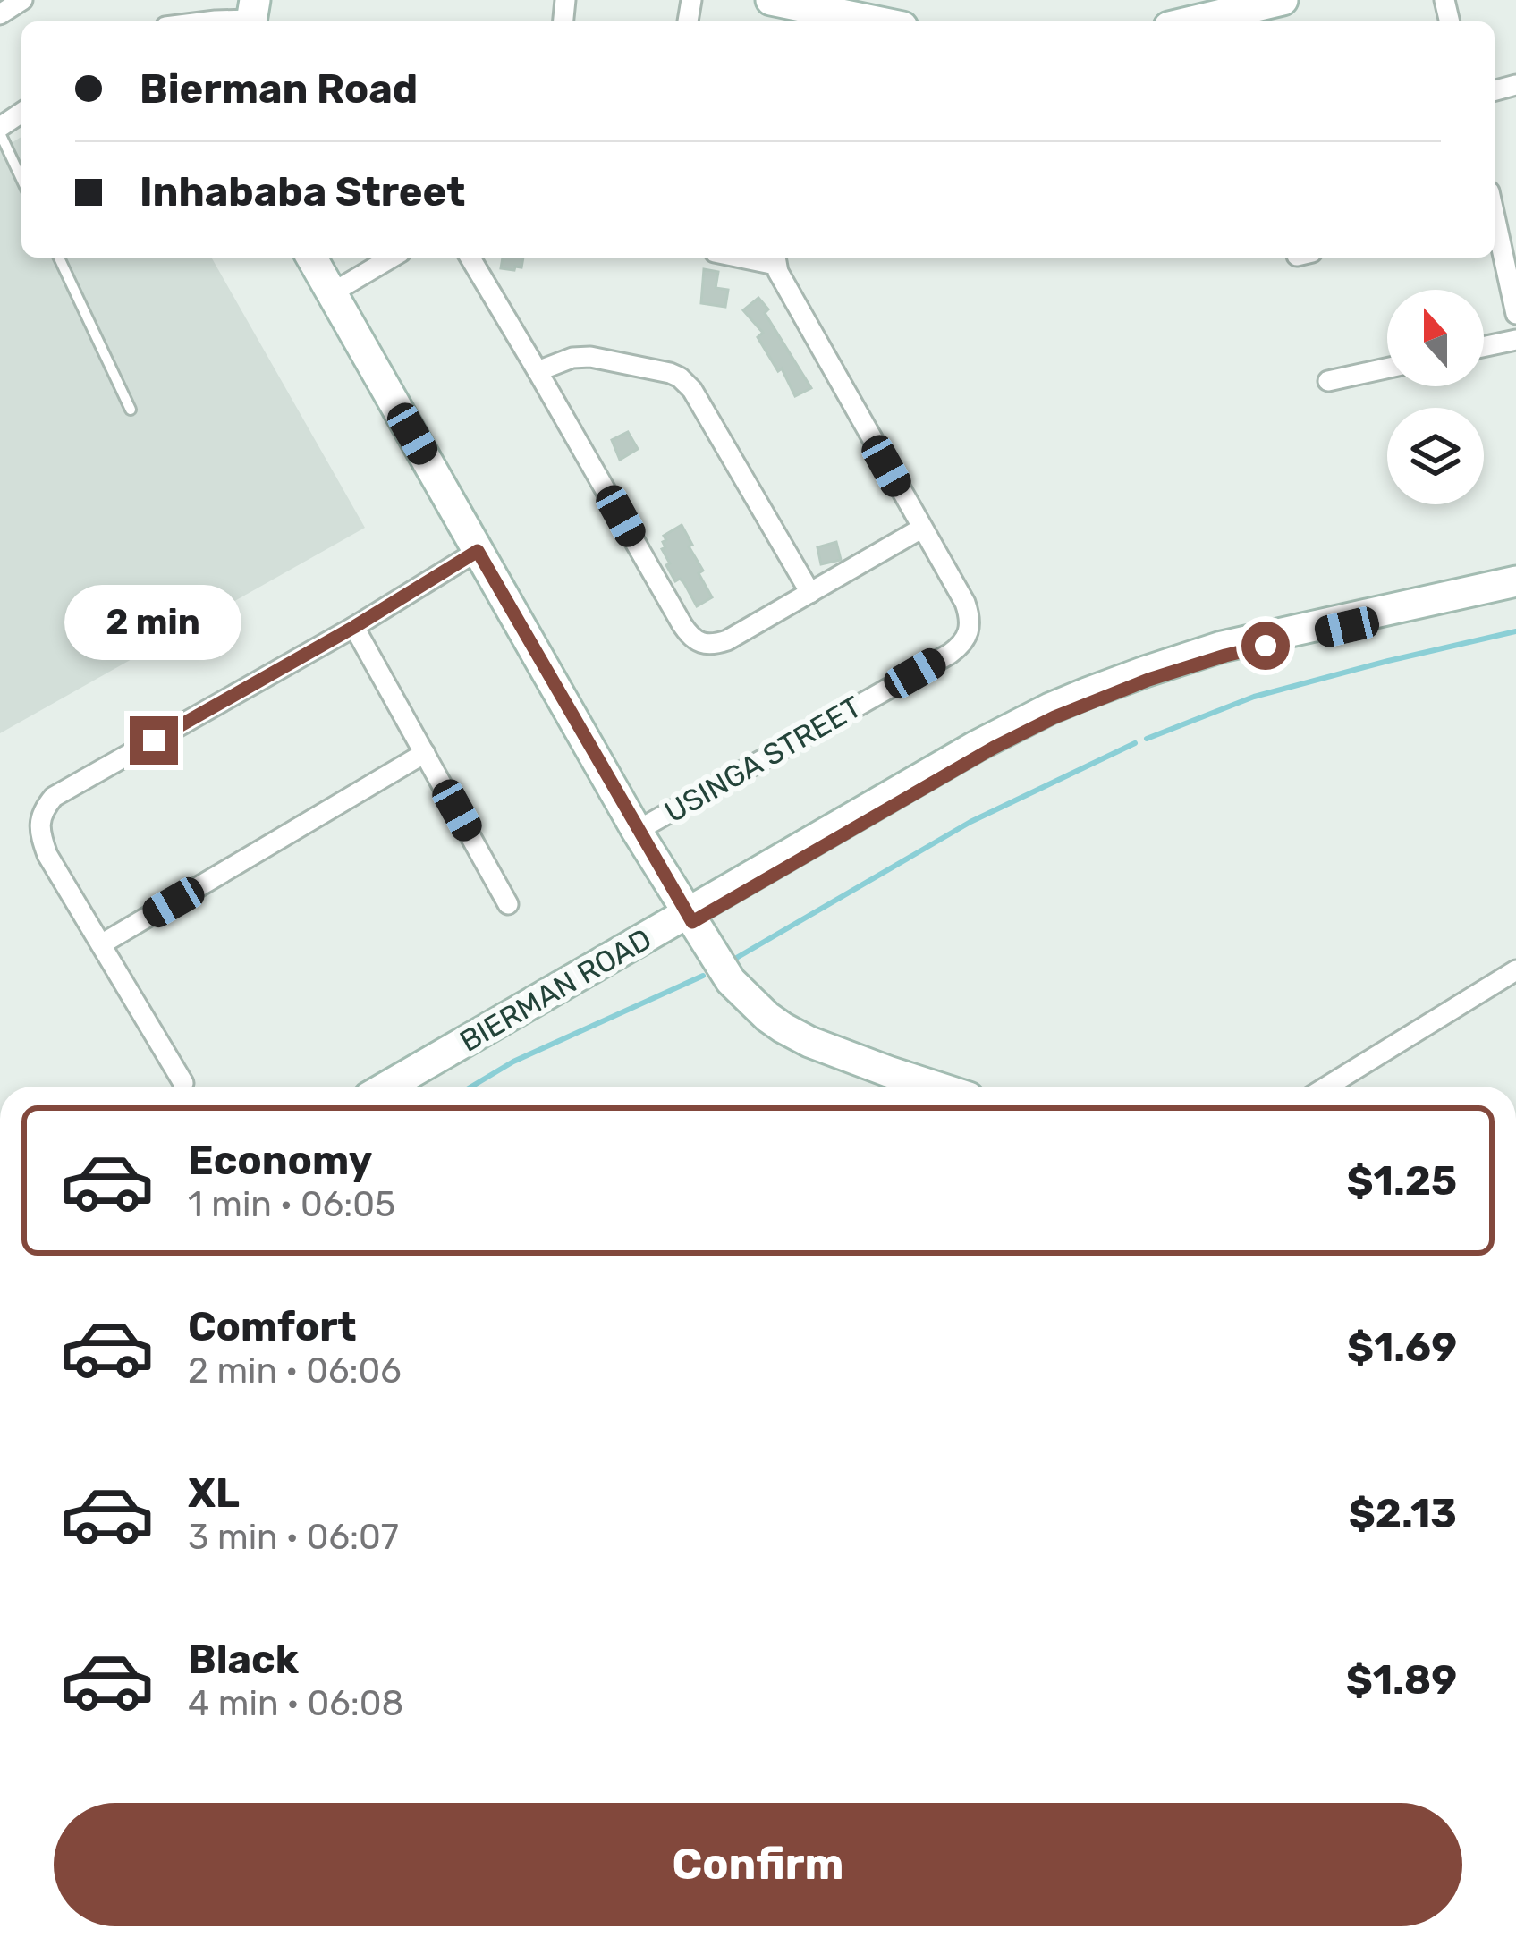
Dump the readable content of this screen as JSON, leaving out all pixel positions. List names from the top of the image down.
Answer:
{
  "streets": {
    "main road": ["BIERMAN ROAD"],
    "street": ["USINGA STREET"]
  },
  "north": "top",
  "page": {
    "banner": ["Bierman Road", "Inhababa Street"],
    "bubble": "2 min",
    "list": [
      {
        "name": "Economy",
        "note": "1 min · 06:05",
        "value": "$1.25"
      },
      {
        "name": "Comfort",
        "note": "2 min · 06:06",
        "value": "$1.69"
      },
      {
        "name": "XL",
        "note": "3 min · 06:07",
        "value": "$2.13"
      },
      {
        "name": "Black",
        "note": "4 min · 06:08",
        "value": "$1.89"
      }
    ],
    "buttons": "Confirm"
  }
}
